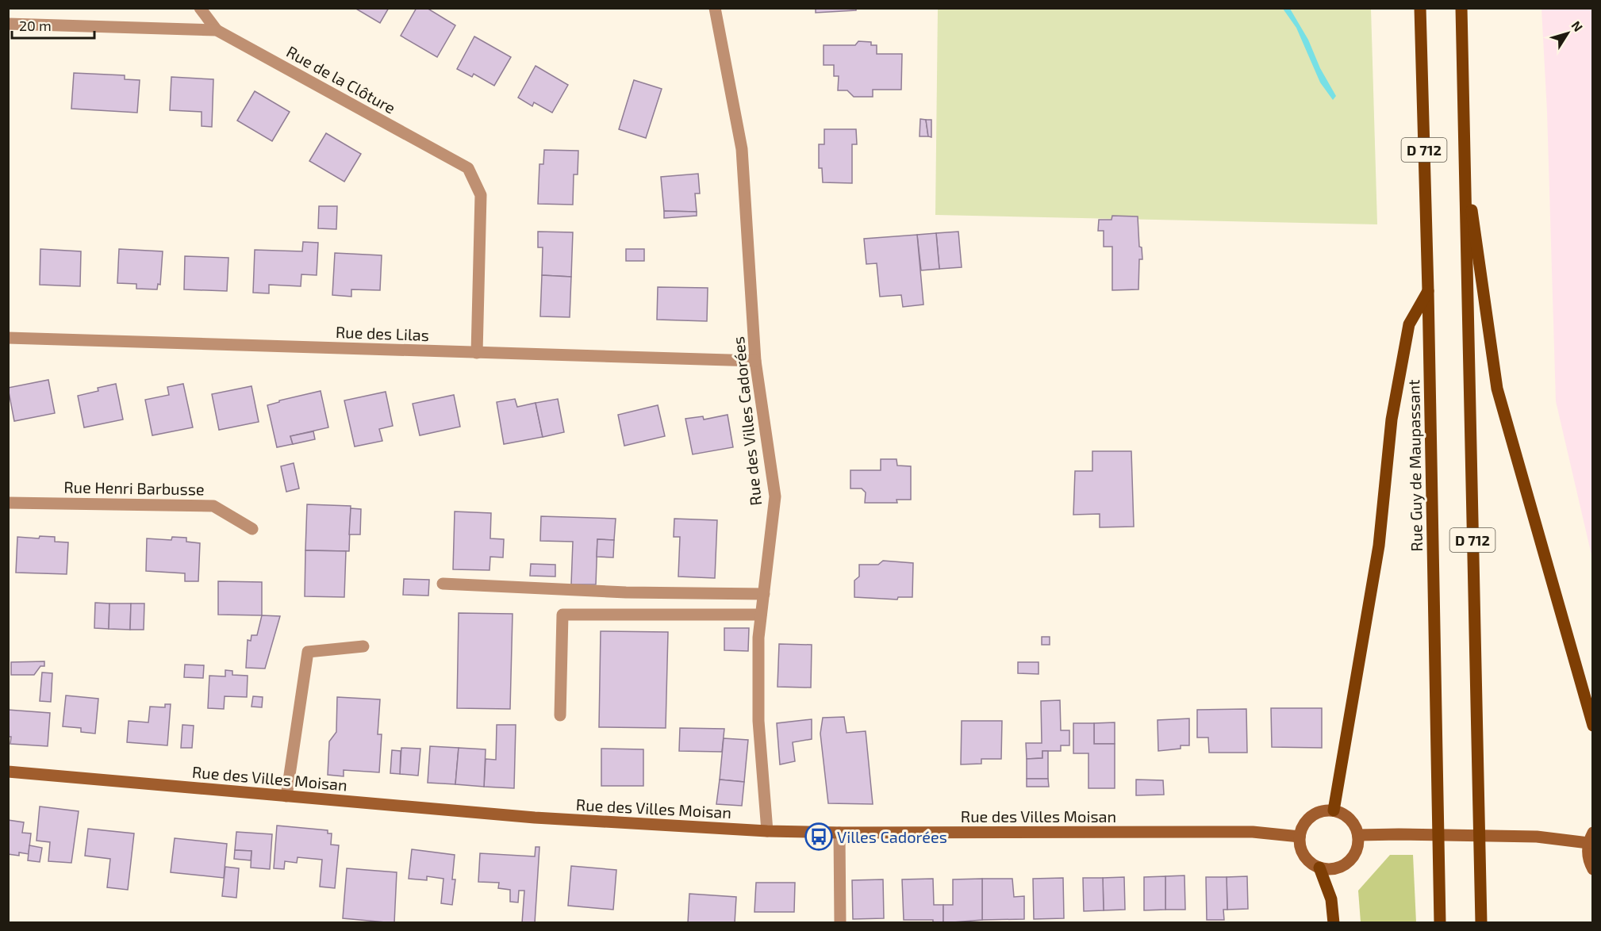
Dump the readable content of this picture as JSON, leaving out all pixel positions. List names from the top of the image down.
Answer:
{
  "streets": {
    "main road": ["D 712", "Rue Guy de Maupassant", "Rue des Villes Moisan"],
    "street": [
      "Rue de la Clôture",
      "Rue des Lilas",
      "Rue des Villes Cadorées",
      "Rue Henri Barbusse"
    ]
  },
  "crossings": [
    ["Rue de la Clôture", "Rue des Lilas"],
    ["Rue des Lilas", "Rue des Villes Cadorées"],
    ["Rue des Villes Cadorées", "Rue des Villes Moisan"]
  ],
  "places": {
    "bus stop": ["Villes Cadorées"]
  },
  "scale_bar": "20 m",
  "north": "top right"
}
